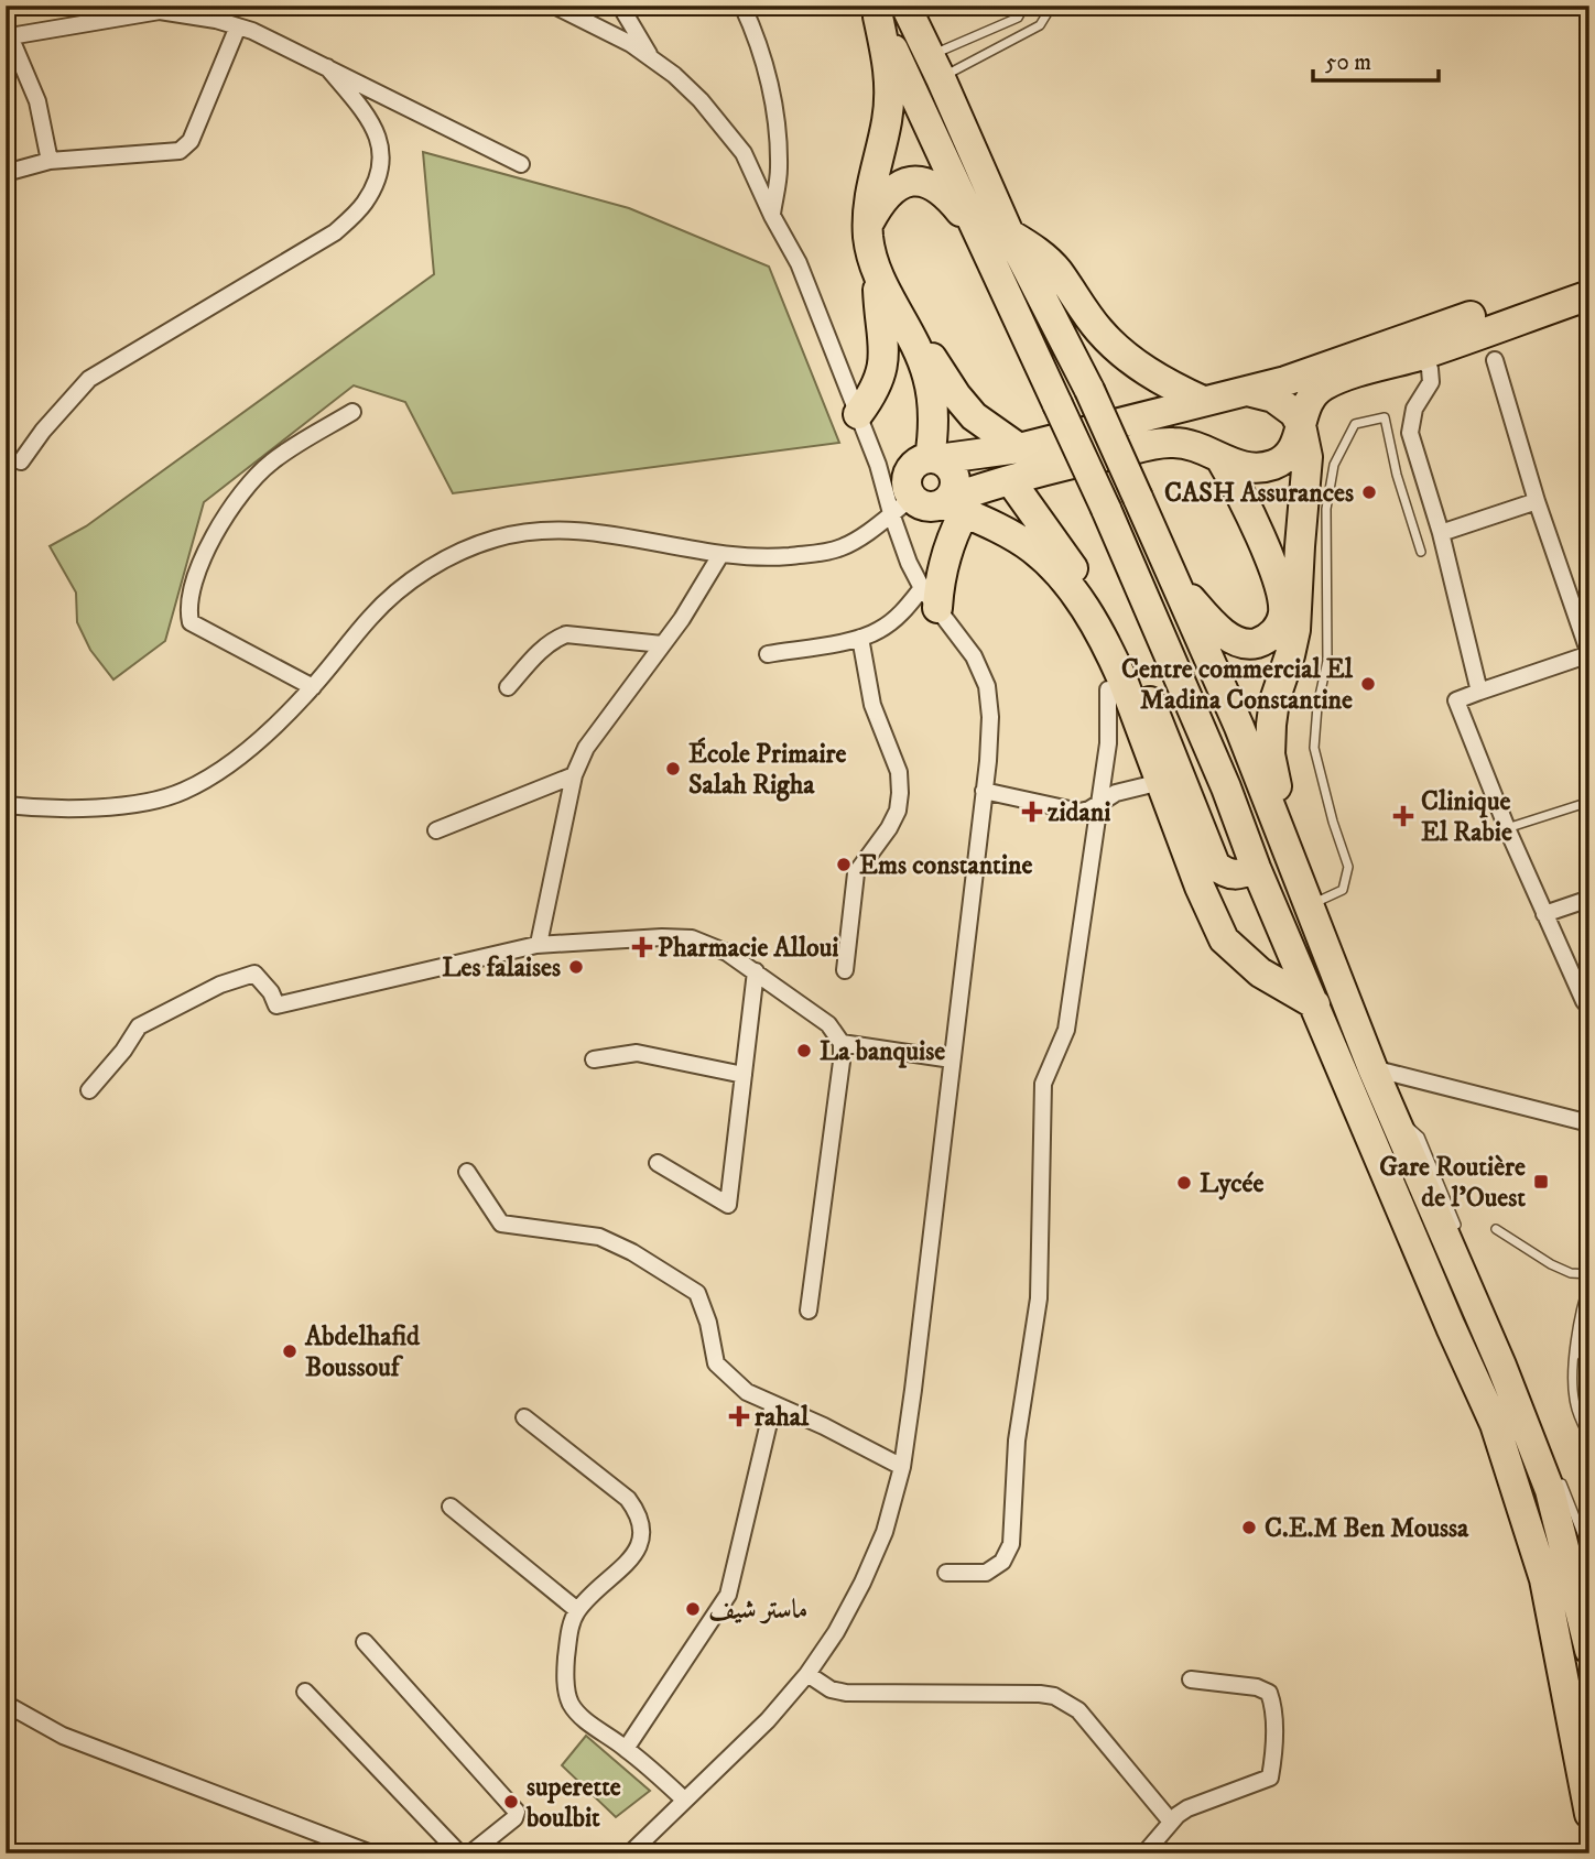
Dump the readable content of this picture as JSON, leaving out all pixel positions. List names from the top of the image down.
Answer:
{
  "places": {
    "other": [
      "CASH Assurances",
      "Centre commercial El Madina Constantine",
      "École Primaire Salah Righa",
      "Ems constantine",
      "Les falaises",
      "La banquise",
      "Lycée",
      "Abdelhafid Boussouf",
      "C.E.M Ben Moussa",
      "ماستر شيف",
      "superette boulbit"
    ],
    "health": [
      "zidani",
      "Clinique El Rabie",
      "Pharmacie Alloui",
      "rahal"
    ],
    "transit": ["Gare Routière de l'Ouest"]
  },
  "scale_bar": "50 m"
}
